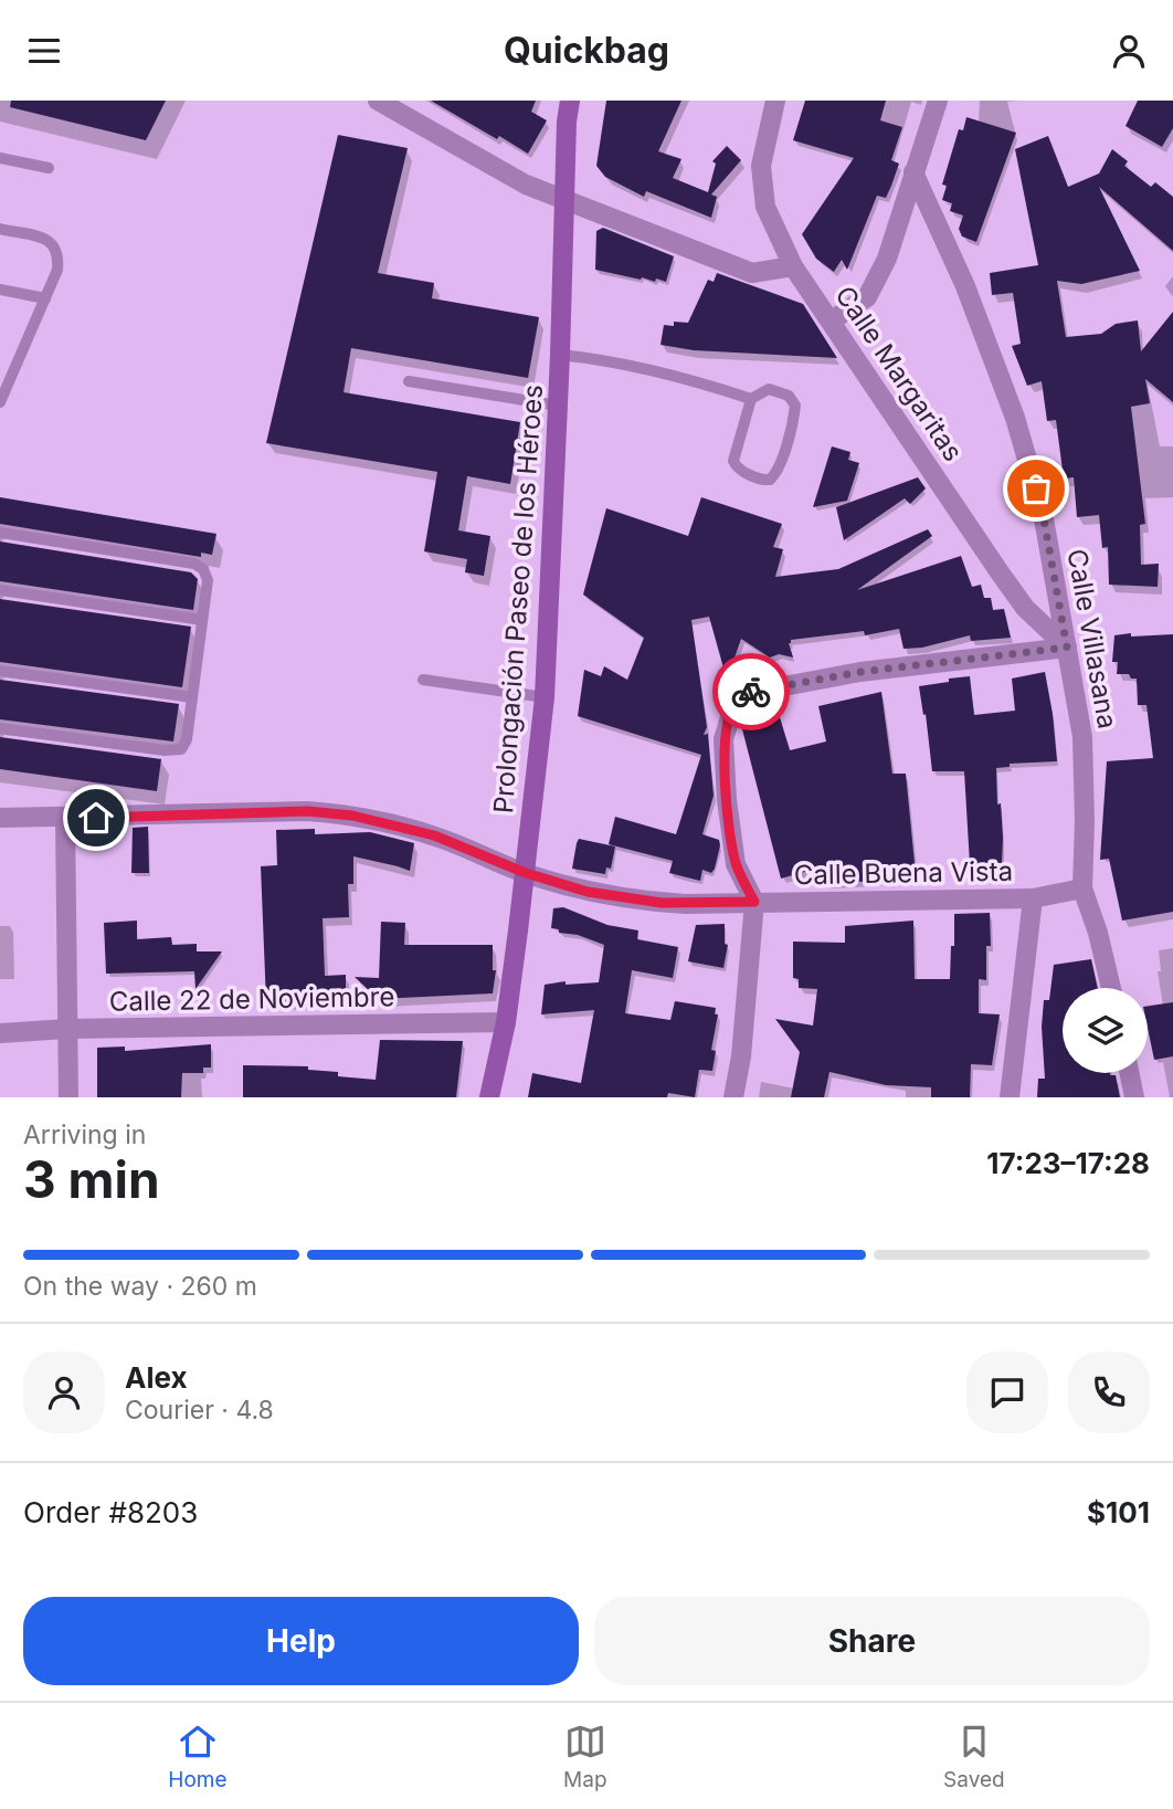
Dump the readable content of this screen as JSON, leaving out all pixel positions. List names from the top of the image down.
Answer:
{
  "streets": {
    "street": [
      "Calle Margaritas",
      "Prolongación Paseo de los Héroes",
      "Calle Villasana",
      "Calle Buena Vista",
      "Calle 22 de Noviembre"
    ]
  },
  "crossings": [
    ["Calle Margaritas", "Calle Villasana"],
    ["Prolongación Paseo de los Héroes", "Calle Buena Vista"],
    ["Prolongación Paseo de los Héroes", "Calle 22 de Noviembre"]
  ],
  "page": {
    "header": "Quickbag",
    "heading": ["3 min", "Arriving in", "17:23–17:28"],
    "panel": [
      "Alex",
      "Courier · 4.8",
      "Order #8203",
      "$101"
    ],
    "bar": "On the way · 260 m",
    "buttons": ["Help", "Share"],
    "tabs": ["Home", "Map", "Saved"]
  }
}
